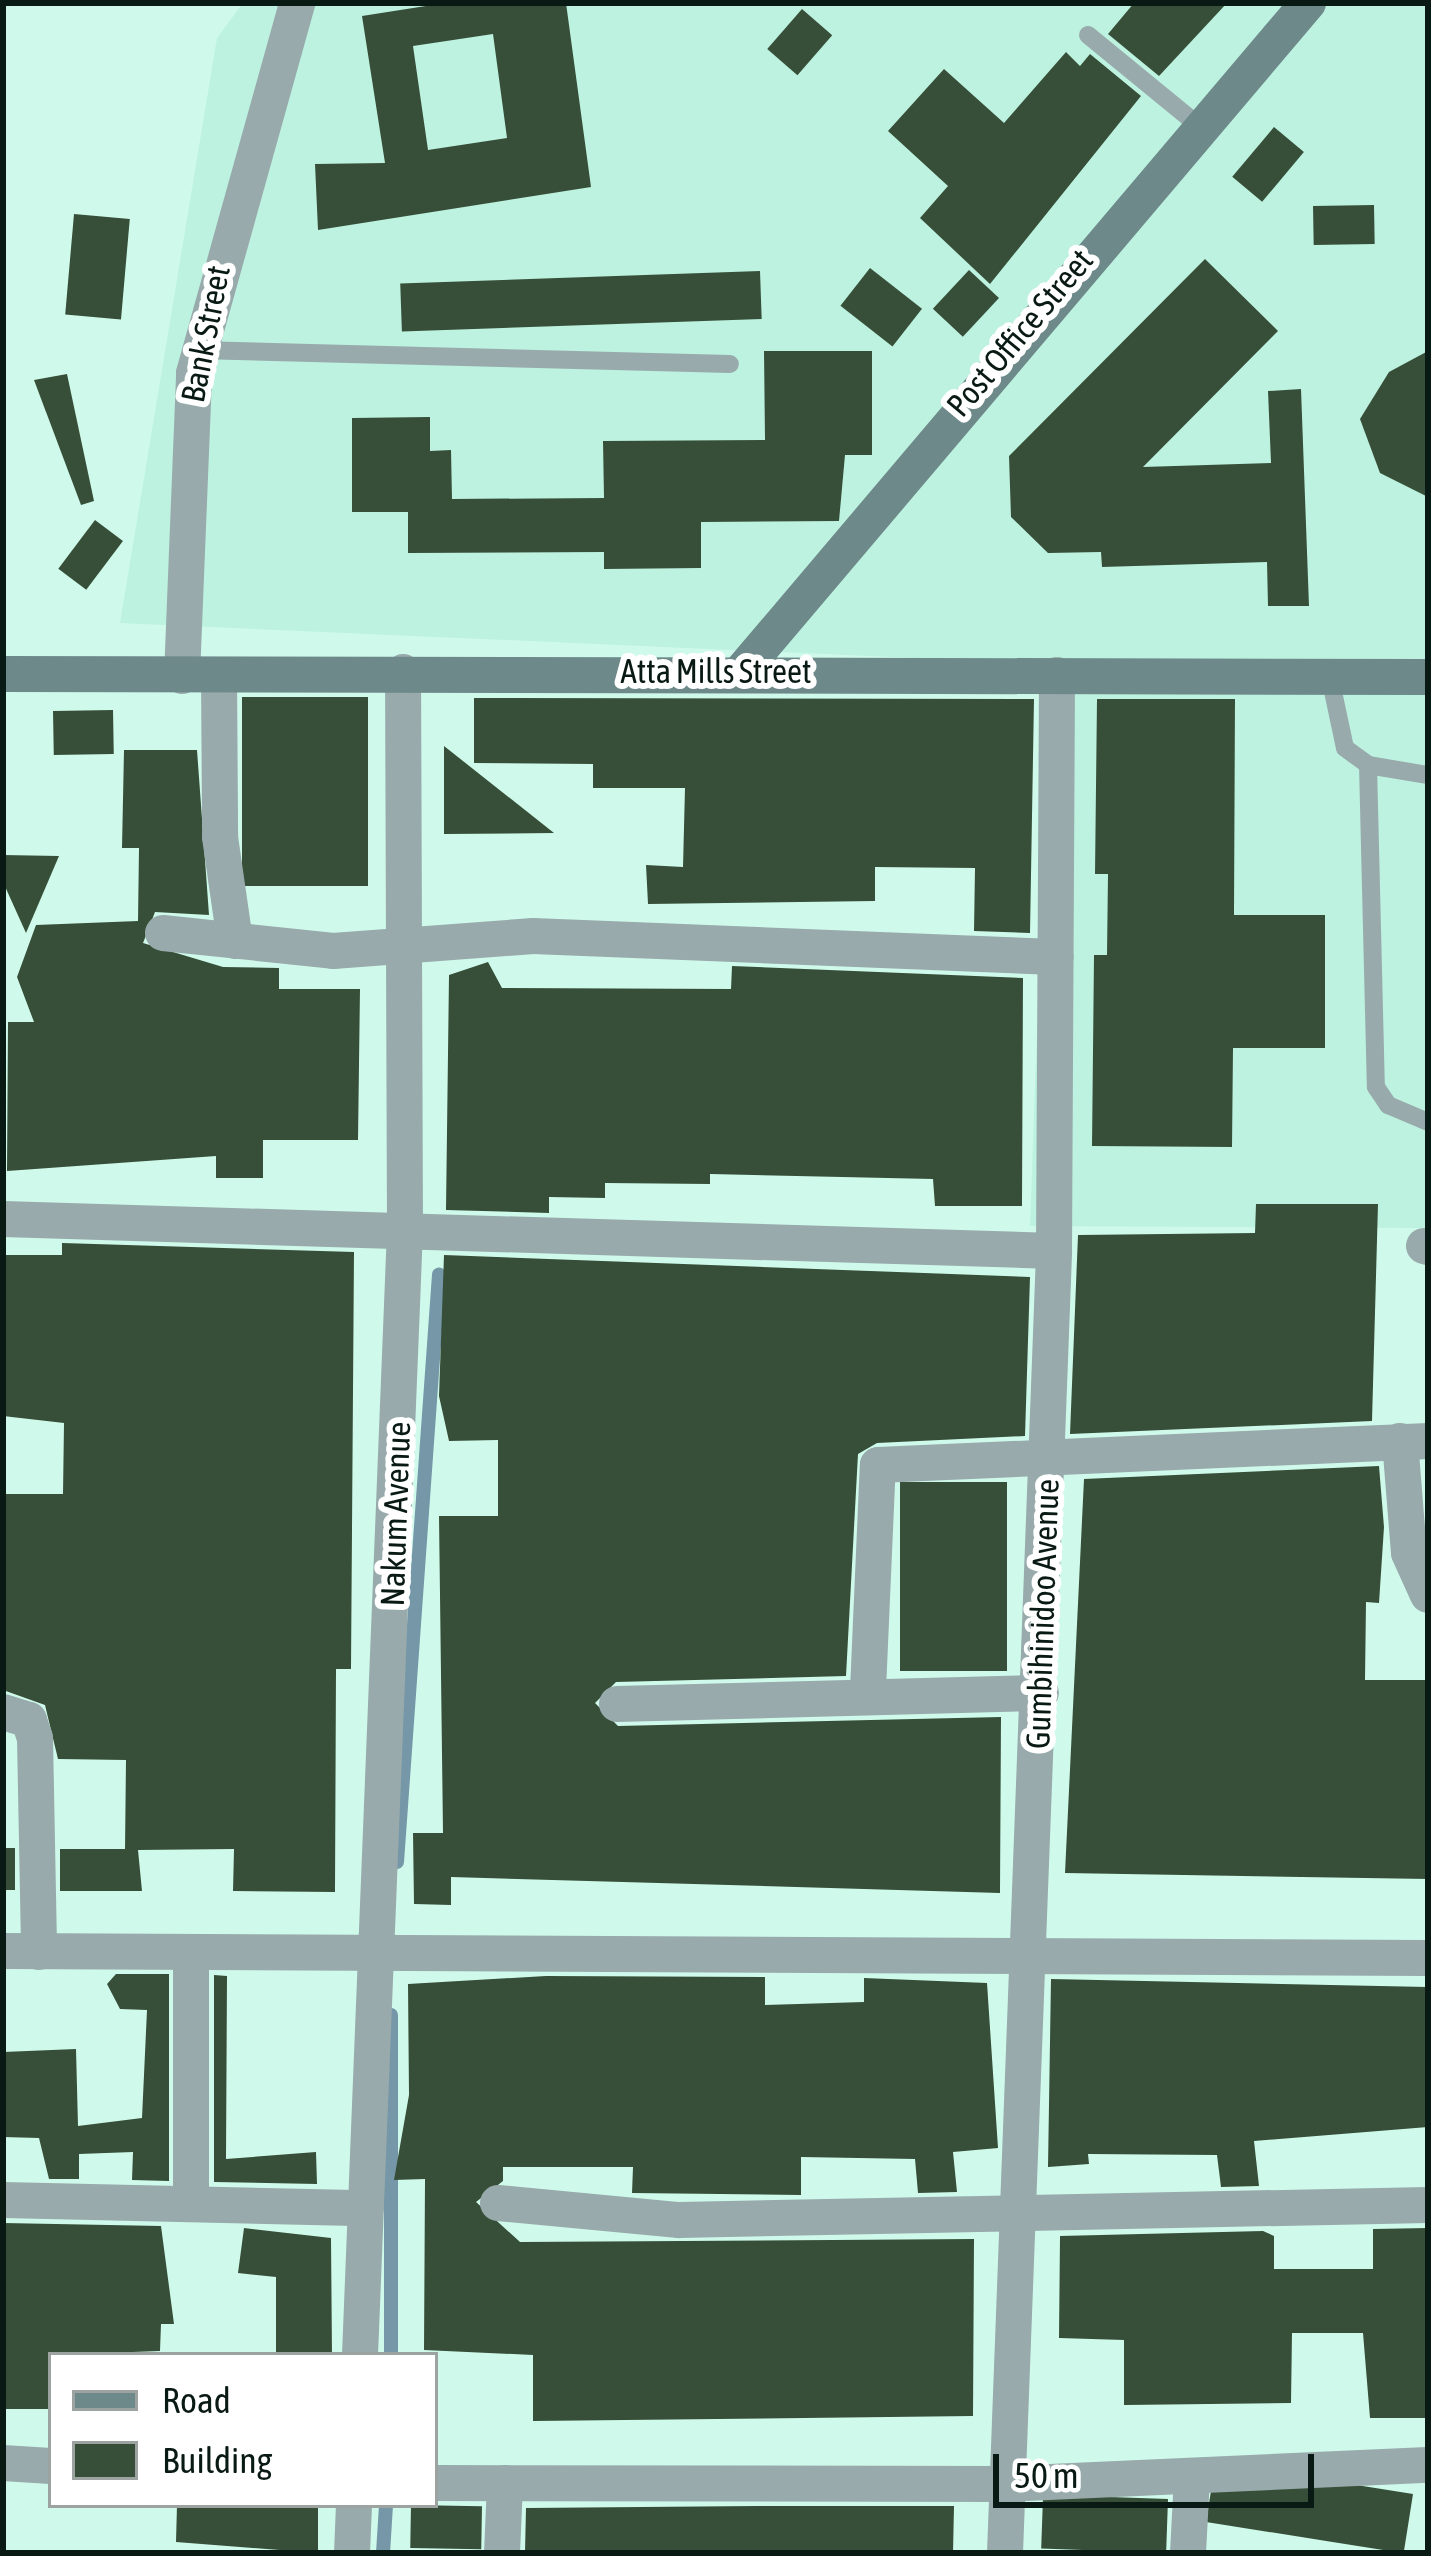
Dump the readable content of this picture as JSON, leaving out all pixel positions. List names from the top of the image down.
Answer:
{
  "streets": {
    "street": [
      "Post Office Street",
      "Bank Street",
      "Atta Mills Street",
      "Nakum Avenue",
      "Gumbihinidoo Avenue"
    ]
  },
  "crossings": [
    ["Post Office Street", "Atta Mills Street"],
    ["Bank Street", "Atta Mills Street"],
    ["Atta Mills Street", "Nakum Avenue"],
    ["Atta Mills Street", "Gumbihinidoo Avenue"]
  ],
  "legend": ["Road", "Building"],
  "scale_bar": "50 m"
}
